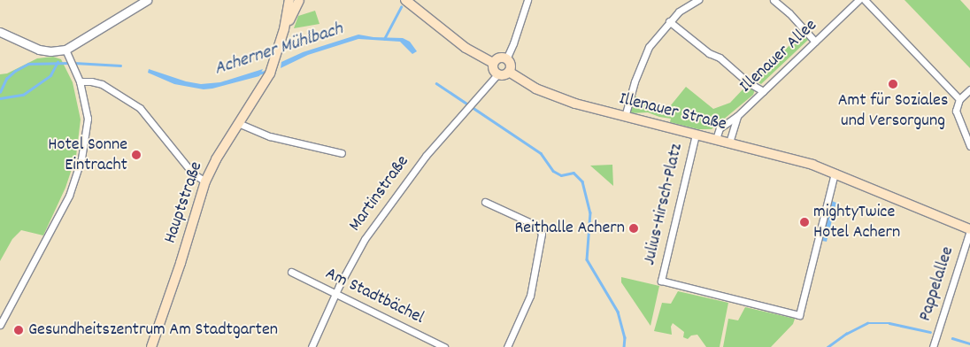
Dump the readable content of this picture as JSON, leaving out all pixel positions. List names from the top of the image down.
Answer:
{
  "streets": {
    "main road": ["Illenauer Straße", "Hauptstraße"],
    "street": [
      "Illenauer Allee",
      "Martinstraße",
      "Julius-Hirsch-Platz",
      "Pappelallee",
      "Am Stadtbächel"
    ]
  },
  "crossings": [
    ["Illenauer Allee", "Illenauer Straße"],
    ["Illenauer Straße", "Martinstraße"],
    ["Illenauer Straße", "Julius-Hirsch-Platz"],
    ["Illenauer Straße", "Pappelallee"],
    ["Martinstraße", "Am Stadtbächel"]
  ],
  "water": ["Acherner Mühlbach"],
  "places": [
    "Amt für Soziales und Versorgung",
    "Hotel Sonne Eintracht",
    "mightyTwice Hotel Achern",
    "Reithalle Achern",
    "Gesundheitszentrum Am Stadtgarten"
  ]
}
